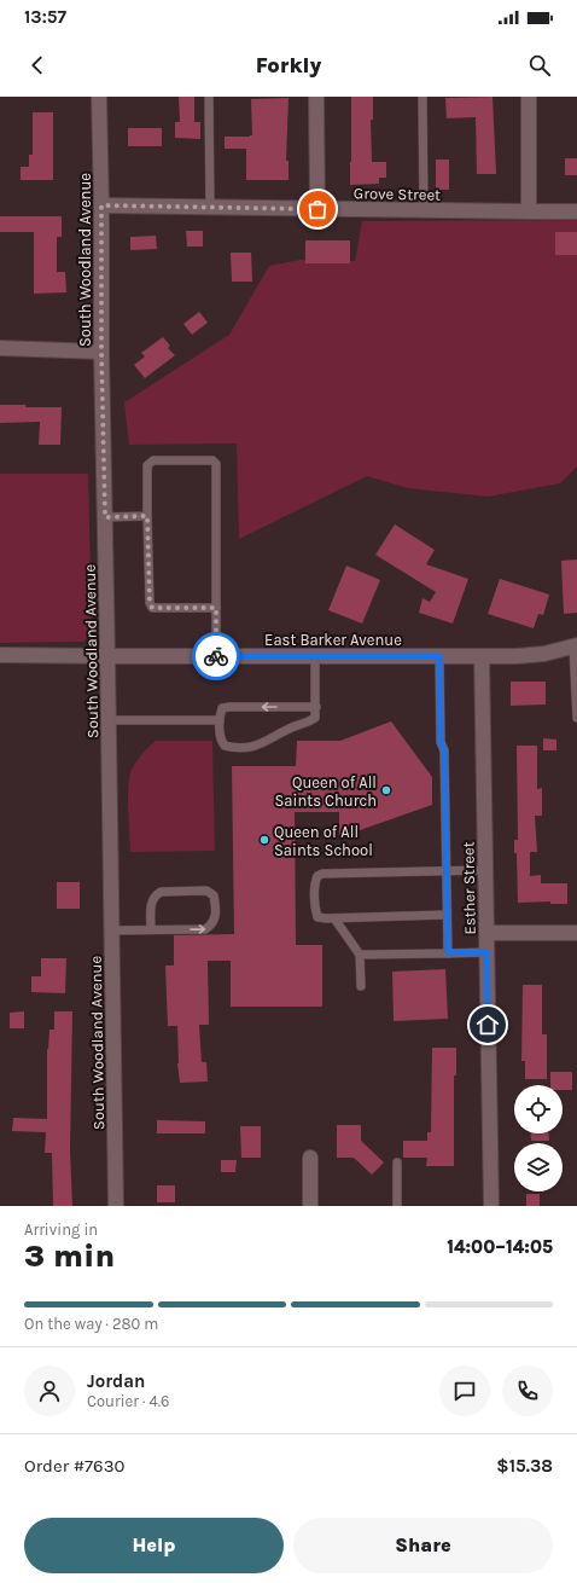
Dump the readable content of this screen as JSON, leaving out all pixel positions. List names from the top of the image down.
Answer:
{
  "streets": {
    "street": [
      "Grove Street",
      "South Woodland Avenue",
      "East Barker Avenue",
      "Esther Street"
    ]
  },
  "crossings": [
    ["Grove Street", "South Woodland Avenue"],
    ["South Woodland Avenue", "East Barker Avenue"],
    ["East Barker Avenue", "Esther Street"]
  ],
  "places": ["Queen of All Saints Church", "Queen of All Saints School"],
  "page": {
    "status": "13:57",
    "header": "Forkly",
    "heading": ["3 min", "Arriving in", "14:00–14:05"],
    "panel": [
      "Jordan",
      "Courier · 4.6",
      "Order #7630",
      "$15.38"
    ],
    "bar": "On the way · 280 m",
    "buttons": ["Help", "Share"]
  }
}
